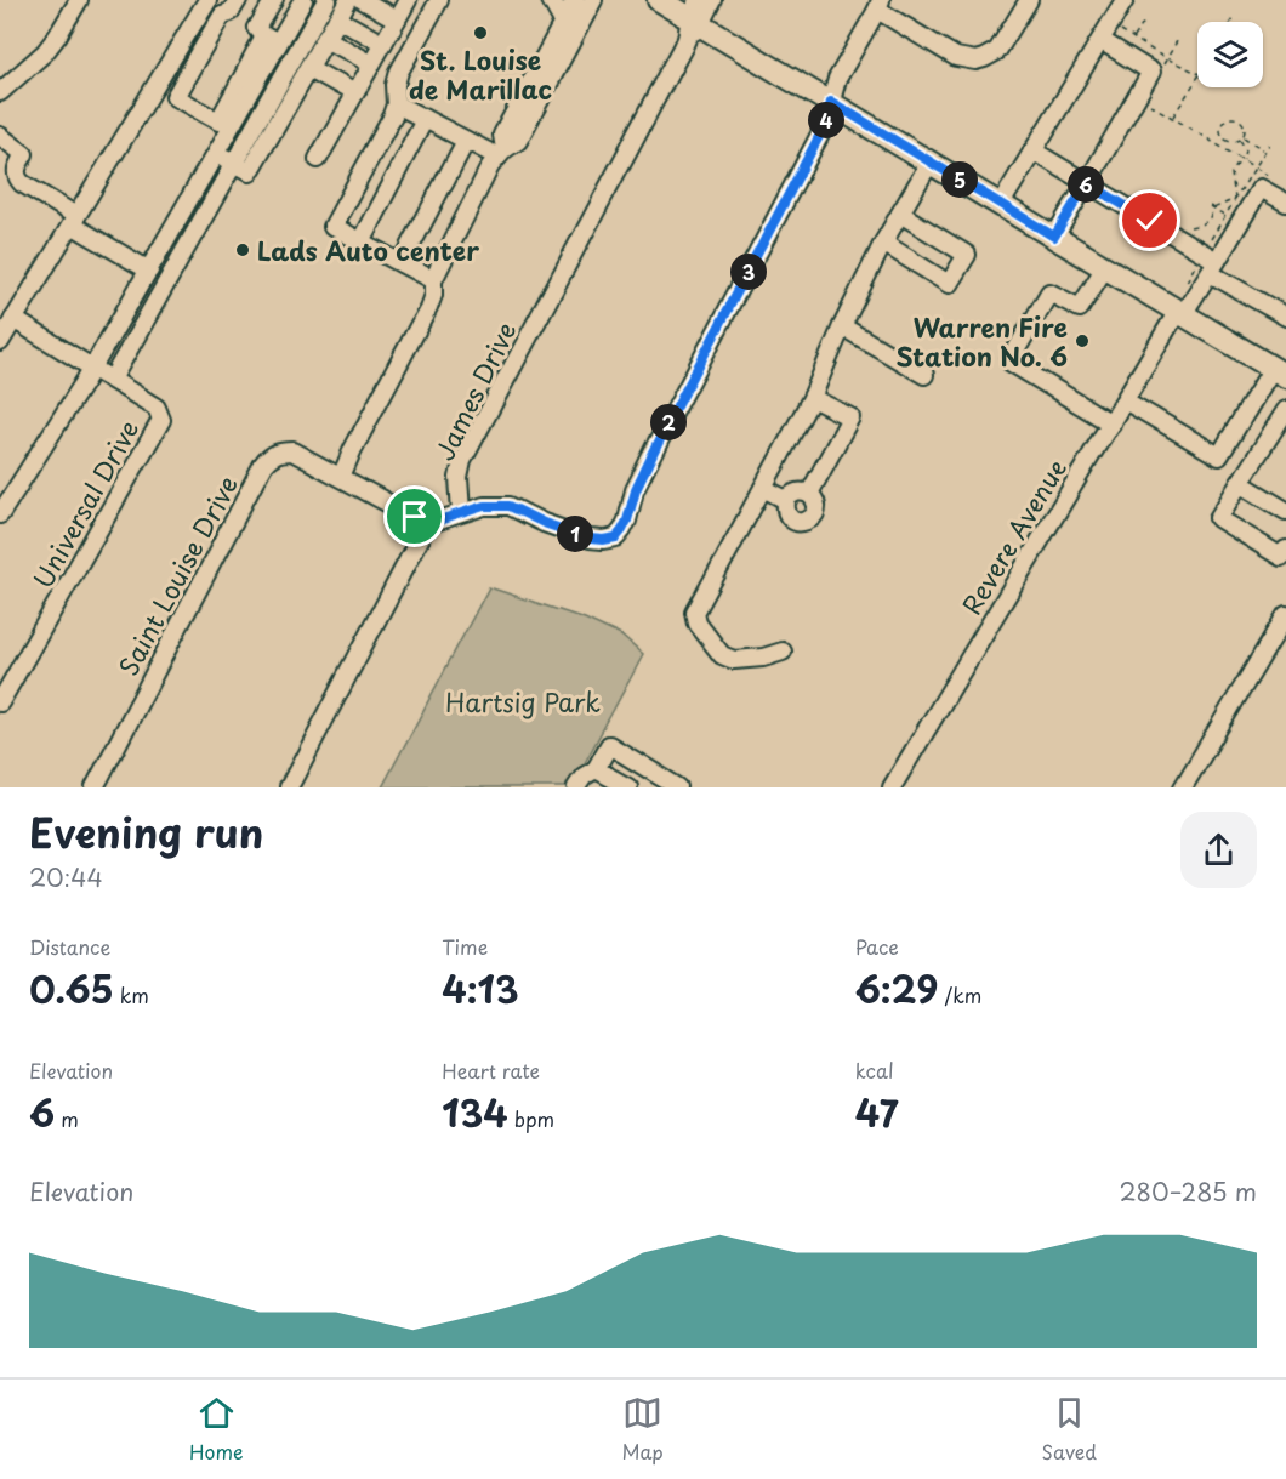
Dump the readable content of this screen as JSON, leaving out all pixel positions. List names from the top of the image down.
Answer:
{
  "streets": {
    "street": [
      "James Drive",
      "Universal Drive",
      "Revere Avenue",
      "Saint Louise Drive"
    ]
  },
  "parks": ["Hartsig Park"],
  "places": ["St. Louise de Marillac", "Lads Auto center", "Warren Fire Station No. 6"],
  "page": {
    "pins": [
      "4",
      "5",
      "6",
      "3",
      "2",
      "1"
    ],
    "heading": ["Evening run", "20:44"],
    "stats": [
      ["Distance", "0.65 km"],
      ["Time", "4:13"],
      ["Pace", "6:29 /km"],
      ["Elevation", "6 m"],
      ["Heart rate", "134 bpm"],
      ["kcal", "47"]
    ],
    "chart": ["Elevation", "280–285 m"],
    "tabs": ["Home", "Map", "Saved"]
  }
}
